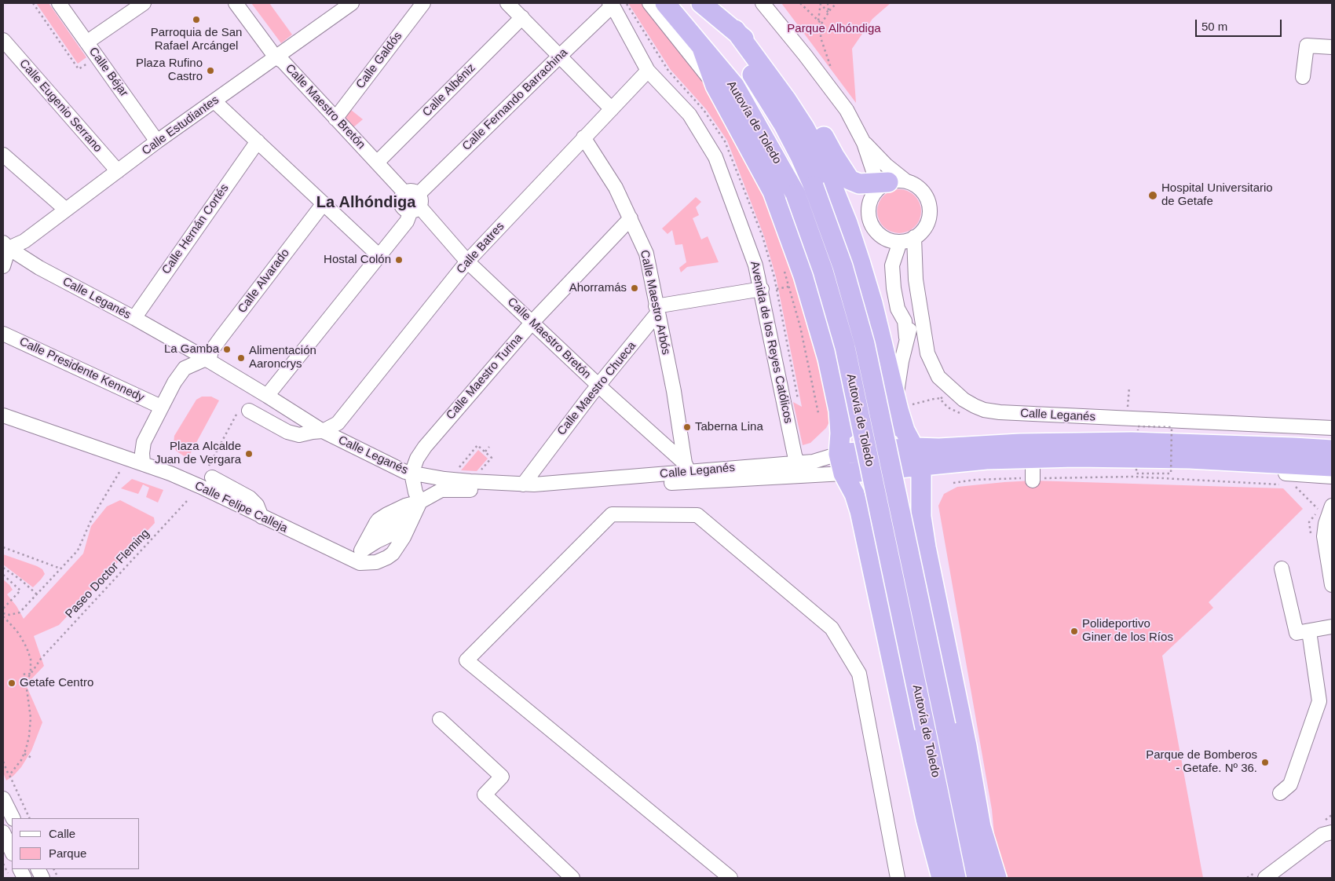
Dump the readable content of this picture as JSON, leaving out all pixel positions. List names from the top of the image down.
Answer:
{
  "streets": {
    "highway": ["Autovía de Toledo", "Calle Leganés"],
    "street": [
      "Calle Galdós",
      "Calle Béjar",
      "Calle Albéniz",
      "Calle Fernando Barrachina",
      "Calle Eugenio Serrano",
      "Calle Maestro Bretón",
      "Calle Estudiantes",
      "Calle Hernán Cortés",
      "Calle Batres",
      "Calle Alvarado",
      "Calle Maestro Arbós",
      "Avenida de los Reyes Católicos",
      "Calle Presidente Kennedy",
      "Calle Maestro Turina",
      "Calle Maestro Chueca",
      "Calle Felipe Calleja"
    ],
    "path": ["Paseo Doctor Fleming"]
  },
  "crossings": [
    ["Calle Galdós", "Calle Maestro Bretón"],
    ["Calle Béjar", "Calle Estudiantes"],
    ["Calle Albéniz", "Calle Maestro Bretón"],
    ["Calle Fernando Barrachina", "Calle Maestro Bretón"],
    ["Calle Fernando Barrachina", "Calle Leganés"],
    ["Calle Fernando Barrachina", "Avenida de los Reyes Católicos"],
    ["Calle Eugenio Serrano", "Calle Estudiantes"],
    ["Calle Maestro Bretón", "Calle Estudiantes"],
    ["Calle Maestro Bretón", "Calle Batres"],
    ["Calle Maestro Bretón", "Calle Maestro Arbós"],
    ["Calle Maestro Bretón", "Calle Maestro Turina"],
    ["Calle Maestro Bretón", "Calle Maestro Chueca"],
    ["Calle Estudiantes", "Calle Leganés"],
    ["Calle Hernán Cortés", "Calle Leganés"],
    ["Calle Batres", "Calle Leganés"],
    ["Calle Batres", "Calle Maestro Arbós"],
    ["Calle Batres", "Avenida de los Reyes Católicos"],
    ["Calle Alvarado", "Calle Leganés"],
    ["Calle Leganés", "Avenida de los Reyes Católicos"],
    ["Calle Leganés", "Calle Maestro Turina"],
    ["Calle Leganés", "Calle Maestro Chueca"],
    ["Calle Leganés", "Calle Felipe Calleja"],
    ["Calle Maestro Arbós", "Calle Maestro Turina"],
    ["Calle Maestro Arbós", "Calle Maestro Chueca"]
  ],
  "districts": ["La Alhóndiga"],
  "parks": ["Parque Alhóndiga"],
  "places": [
    "Parroquia de San Rafael Arcángel",
    "Plaza Rufino Castro",
    "Hospital Universitario de Getafe",
    "Hostal Colón",
    "Ahorramás",
    "La Gamba",
    "Alimentación Aaroncrys",
    "Taberna Lina",
    "Plaza Alcalde Juan de Vergara",
    "Polideportivo Giner de los Ríos",
    "Getafe Centro",
    "Parque de Bomberos - Getafe. Nº 36."
  ],
  "legend": ["Calle", "Parque"],
  "scale_bar": "50 m"
}
